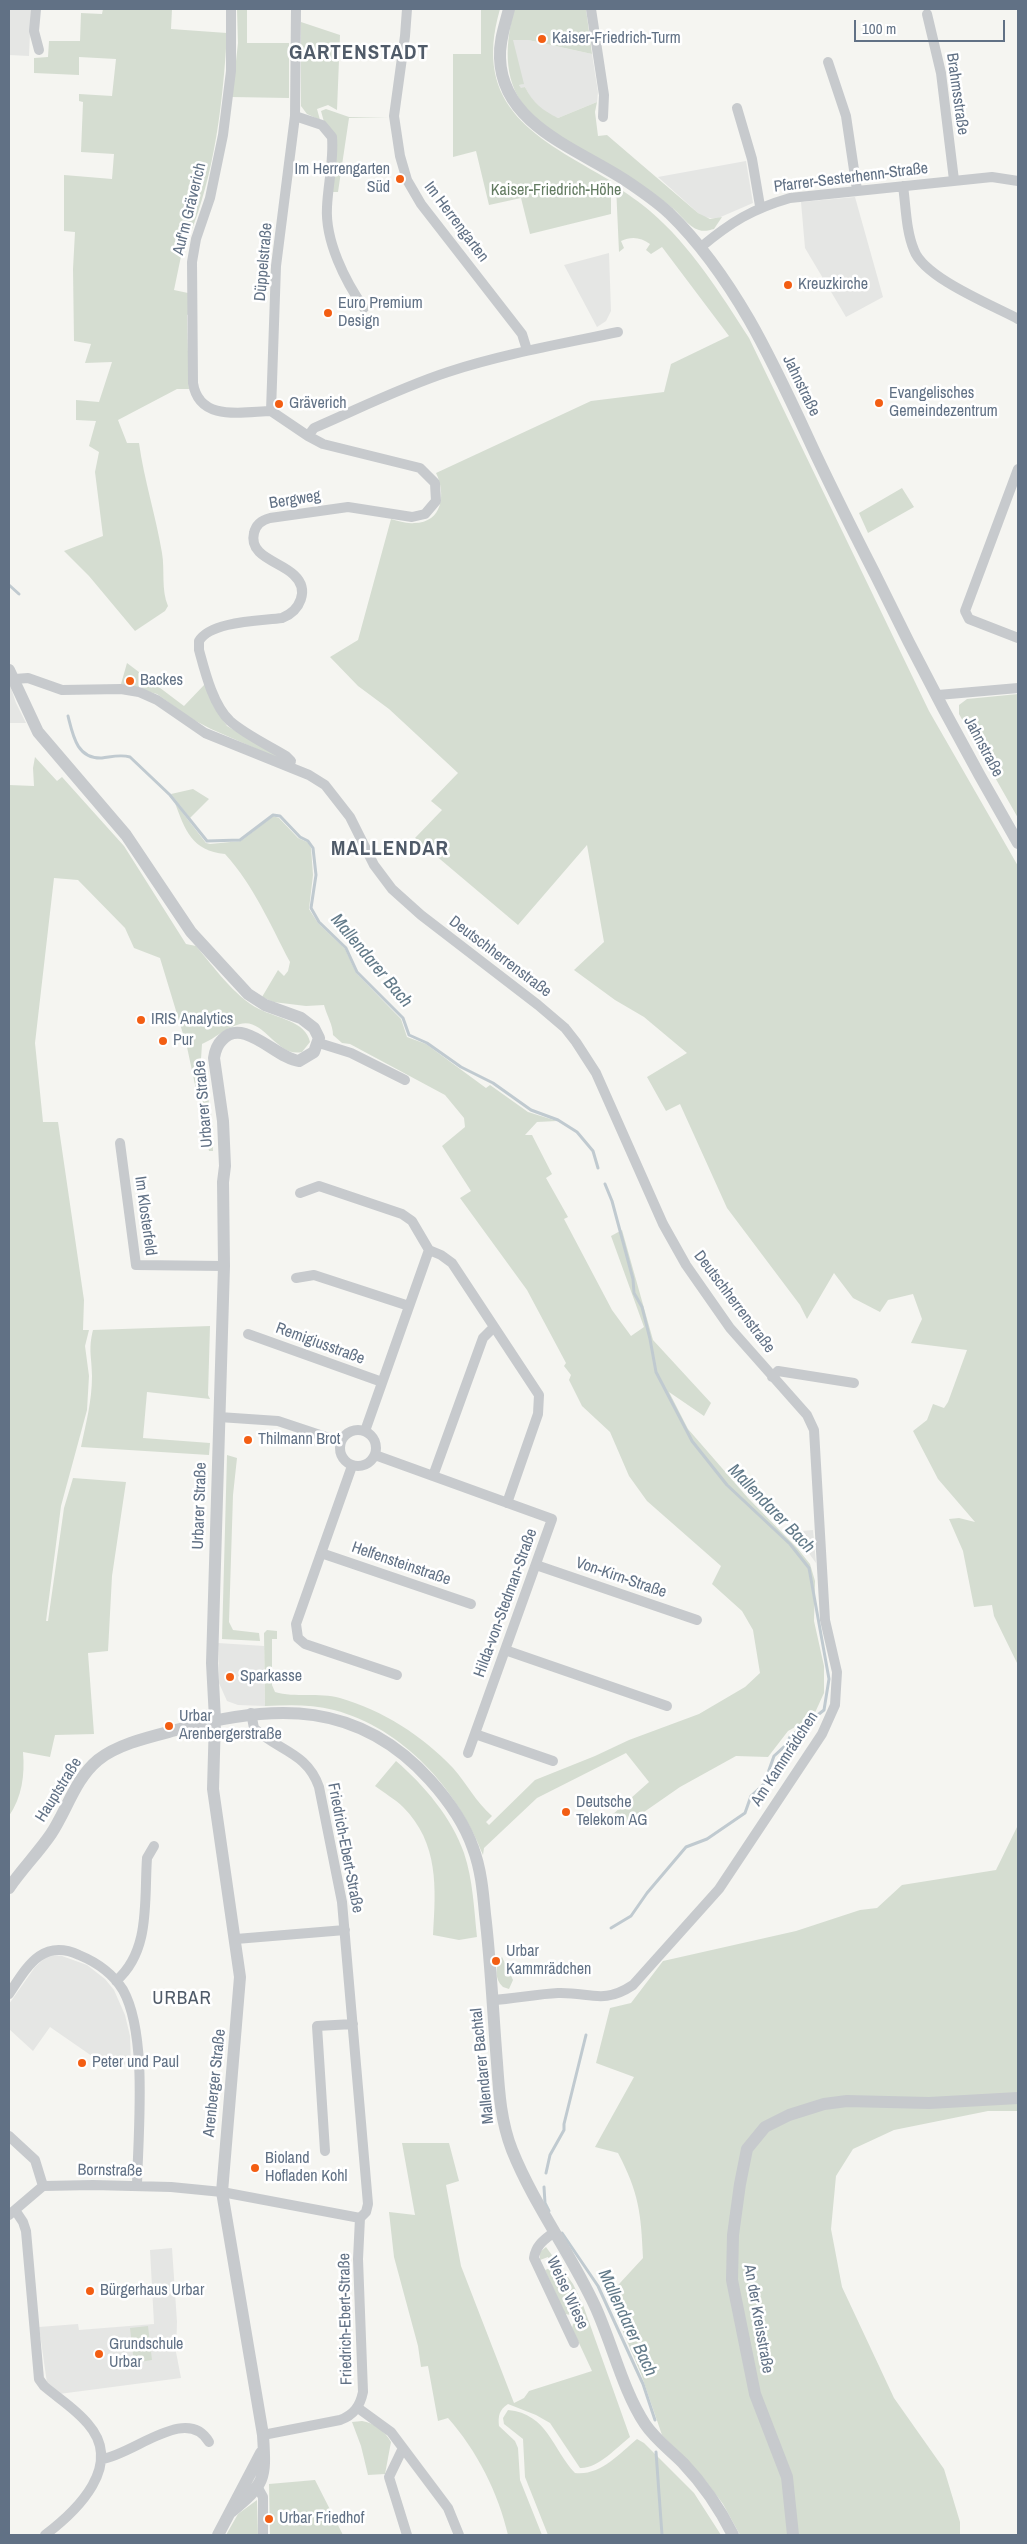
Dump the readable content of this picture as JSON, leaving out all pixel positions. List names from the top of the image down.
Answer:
{
  "streets": {
    "street": [
      "Brahmsstraße",
      "Pfarrer-Sesterhenn-Straße",
      "Auf'm Gräverich",
      "Im Herrengarten",
      "Düppelstraße",
      "Jahnstraße",
      "Bergweg",
      "Deutschherrenstraße",
      "Urbarer Straße",
      "Im Klosterfeld",
      "Remigiusstraße",
      "Helfensteinstraße",
      "Von-Kirn-Straße",
      "Hilda-von-Stedman-Straße",
      "Am Kammrädchen",
      "Hauptstraße",
      "Friedrich-Ebert-Straße",
      "Mallendarer Bachtal",
      "Arenberger Straße",
      "Bornstraße",
      "Weise Wiese",
      "An der Kreisstraße"
    ]
  },
  "crossings": [
    ["Brahmsstraße", "Pfarrer-Sesterhenn-Straße"],
    ["Pfarrer-Sesterhenn-Straße", "Jahnstraße"],
    ["Auf'm Gräverich", "Düppelstraße"],
    ["Auf'm Gräverich", "Bergweg"],
    ["Düppelstraße", "Bergweg"],
    ["Bergweg", "Deutschherrenstraße"],
    ["Deutschherrenstraße", "Am Kammrädchen"],
    ["Urbarer Straße", "Im Klosterfeld"],
    ["Urbarer Straße", "Hauptstraße"],
    ["Urbarer Straße", "Mallendarer Bachtal"],
    ["Urbarer Straße", "Arenberger Straße"],
    ["Remigiusstraße", "Hilda-von-Stedman-Straße"],
    ["Von-Kirn-Straße", "Hilda-von-Stedman-Straße"],
    ["Am Kammrädchen", "Mallendarer Bachtal"],
    ["Hauptstraße", "Mallendarer Bachtal"],
    ["Hauptstraße", "Arenberger Straße"],
    ["Friedrich-Ebert-Straße", "Mallendarer Bachtal"],
    ["Friedrich-Ebert-Straße", "Arenberger Straße"],
    ["Mallendarer Bachtal", "Arenberger Straße"],
    ["Mallendarer Bachtal", "Weise Wiese"],
    ["Arenberger Straße", "Bornstraße"]
  ],
  "districts": ["GARTENSTADT", "MALLENDAR", "URBAR"],
  "water": ["Mallendarer Bach"],
  "parks": ["Kaiser-Friedrich-Höhe"],
  "places": [
    "Kaiser-Friedrich-Turm",
    "Im Herrengarten Süd",
    "Kreuzkirche",
    "Euro Premium Design",
    "Evangelisches Gemeindezentrum",
    "Gräverich",
    "Backes",
    "IRIS Analytics",
    "Pur",
    "Thilmann Brot",
    "Sparkasse",
    "Urbar Arenbergerstraße",
    "Deutsche Telekom AG",
    "Urbar Kammrädchen",
    "Peter und Paul",
    "Bioland Hofladen Kohl",
    "Bürgerhaus Urbar",
    "Grundschule Urbar",
    "Urbar Friedhof"
  ],
  "scale_bar": "100 m"
}
